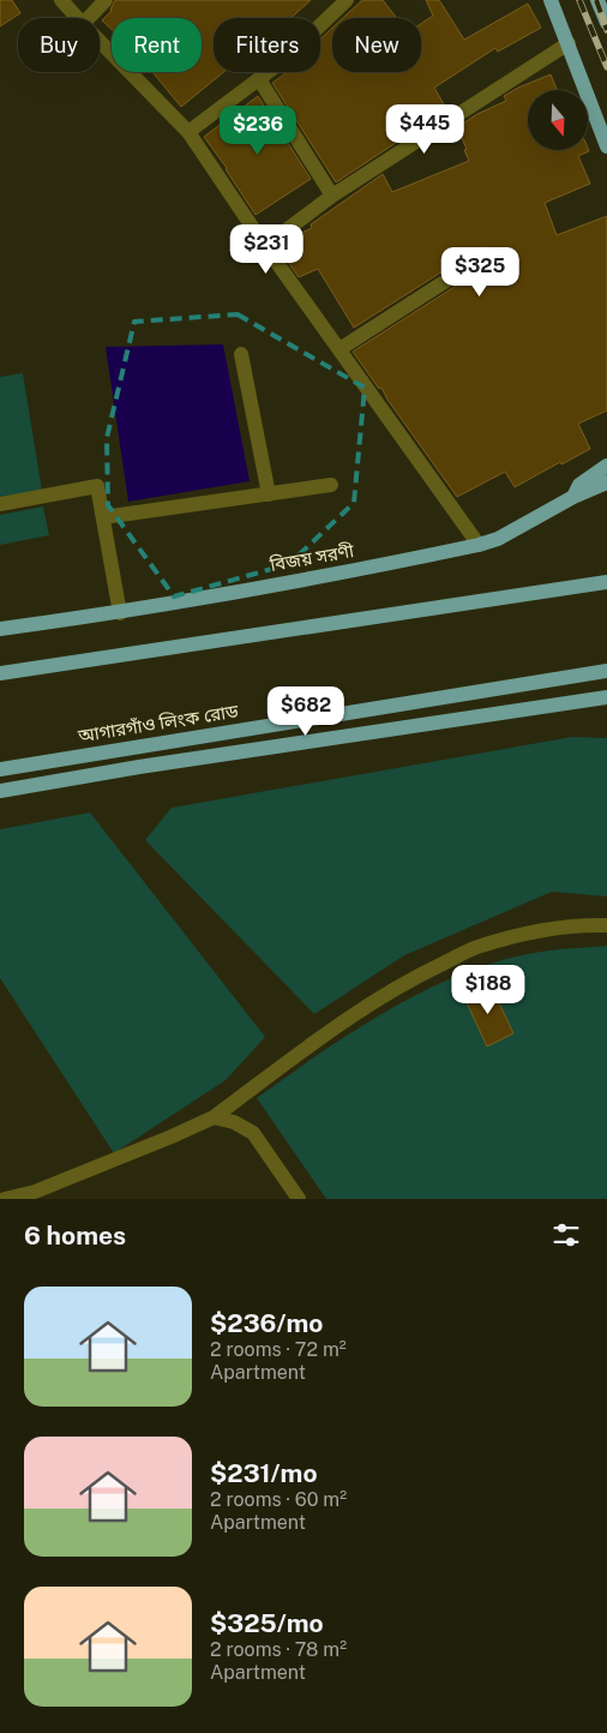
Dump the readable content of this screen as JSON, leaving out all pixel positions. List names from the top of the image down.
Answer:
{
  "streets": {
    "main road": ["বিজয় সরণী", "আগারগাঁও লিংক রোড"]
  },
  "north": "bottom",
  "page": {
    "chip": [
      "Buy",
      "Rent",
      "Filters",
      "New"
    ],
    "price": [
      "$445",
      "$236",
      "$231",
      "$325",
      "$682",
      "$188"
    ],
    "heading": "6 homes",
    "list": [
      {
        "name": "$236/mo",
        "note": "2 rooms · 72 m² · Apartment"
      },
      {
        "name": "$231/mo",
        "note": "2 rooms · 60 m² · Apartment"
      },
      {
        "name": "$325/mo",
        "note": "2 rooms · 78 m² · Apartment"
      }
    ]
  }
}
